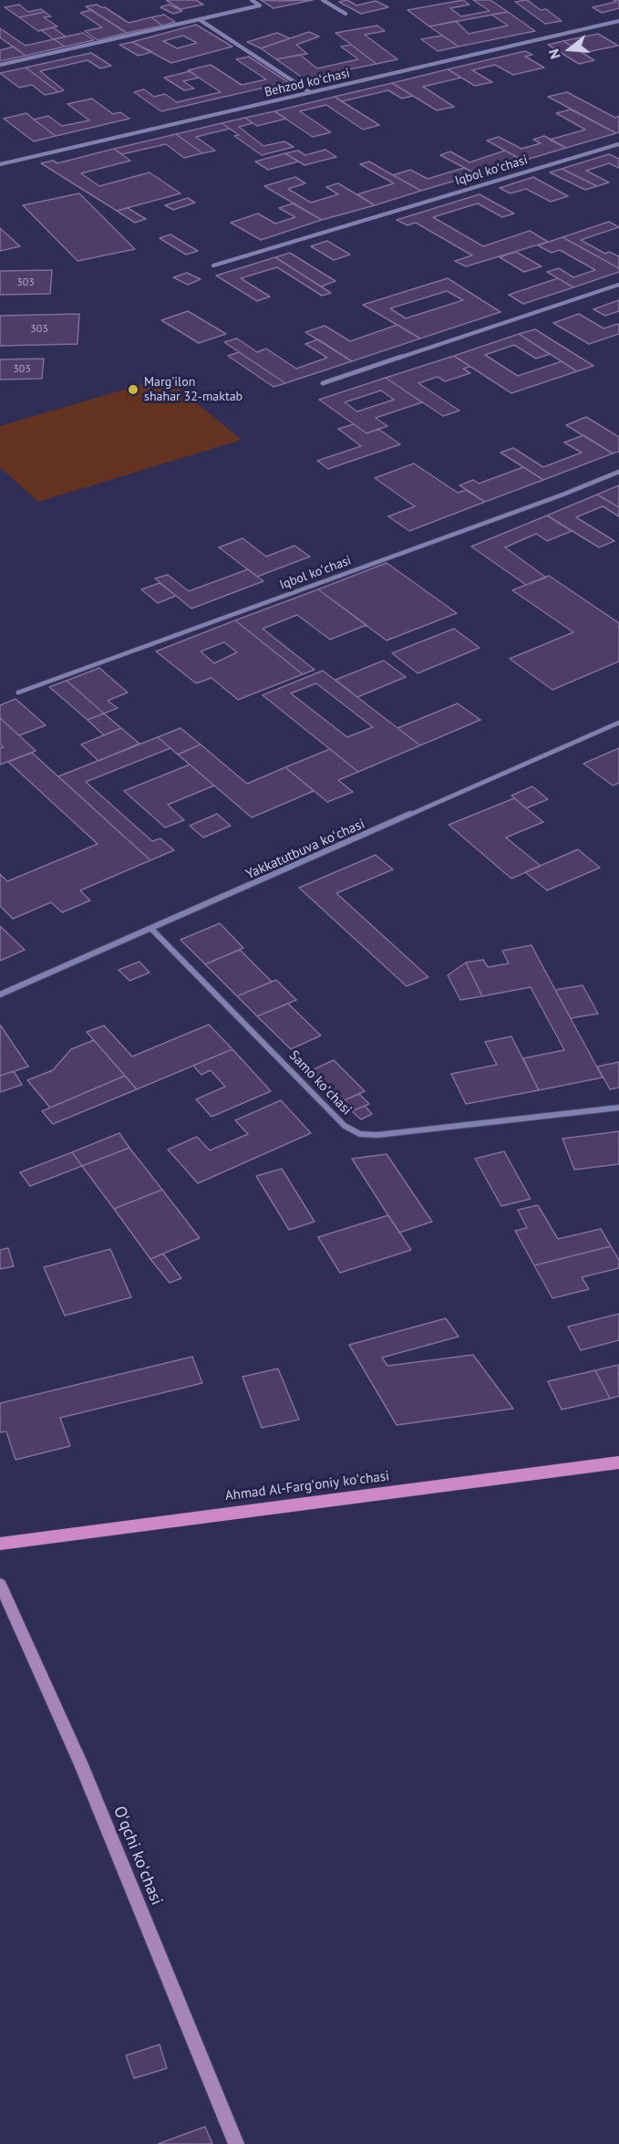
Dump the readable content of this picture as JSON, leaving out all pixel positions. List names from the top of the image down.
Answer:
{
  "streets": {
    "main road": ["Ahmad Al-Fargʻoniy koʻchasi", "Oʻqchi koʻchasi"],
    "street": [
      "Behzod koʻchasi",
      "Iqbol koʻchasi",
      "Yakkatutbuva koʻchasi",
      "Samo koʻchasi"
    ]
  },
  "crossings": [
    ["Yakkatutbuva koʻchasi", "Samo koʻchasi"]
  ],
  "places": ["Marg'ilon shahar 32-maktab"],
  "house_numbers": ["303", "303", "303"],
  "north": "left"
}
